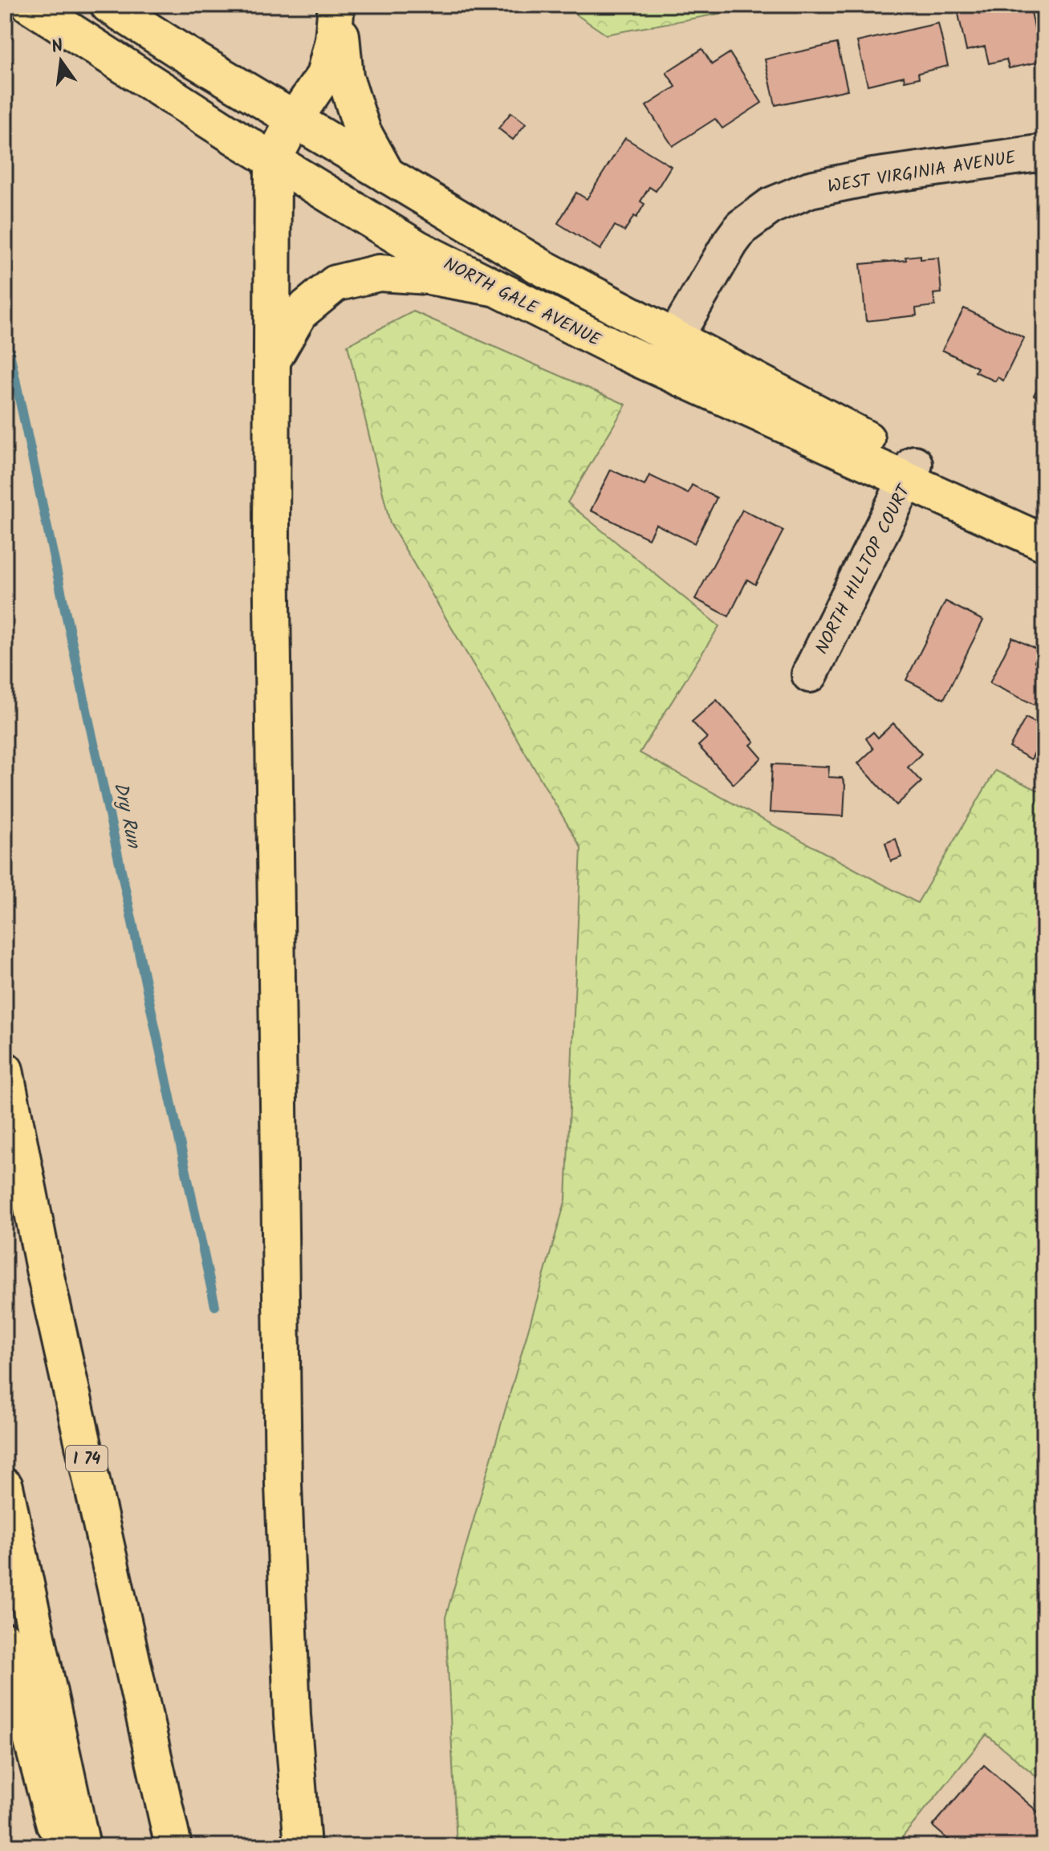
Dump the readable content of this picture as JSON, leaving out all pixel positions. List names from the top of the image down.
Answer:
{
  "streets": {
    "main road": ["NORTH GALE AVENUE", "I 74"],
    "street": ["WEST VIRGINIA AVENUE", "NORTH HILLTOP COURT"]
  },
  "crossings": [
    ["WEST VIRGINIA AVENUE", "NORTH GALE AVENUE"],
    ["NORTH GALE AVENUE", "NORTH HILLTOP COURT"]
  ],
  "water": ["Dry Run"],
  "north": "top"
}
